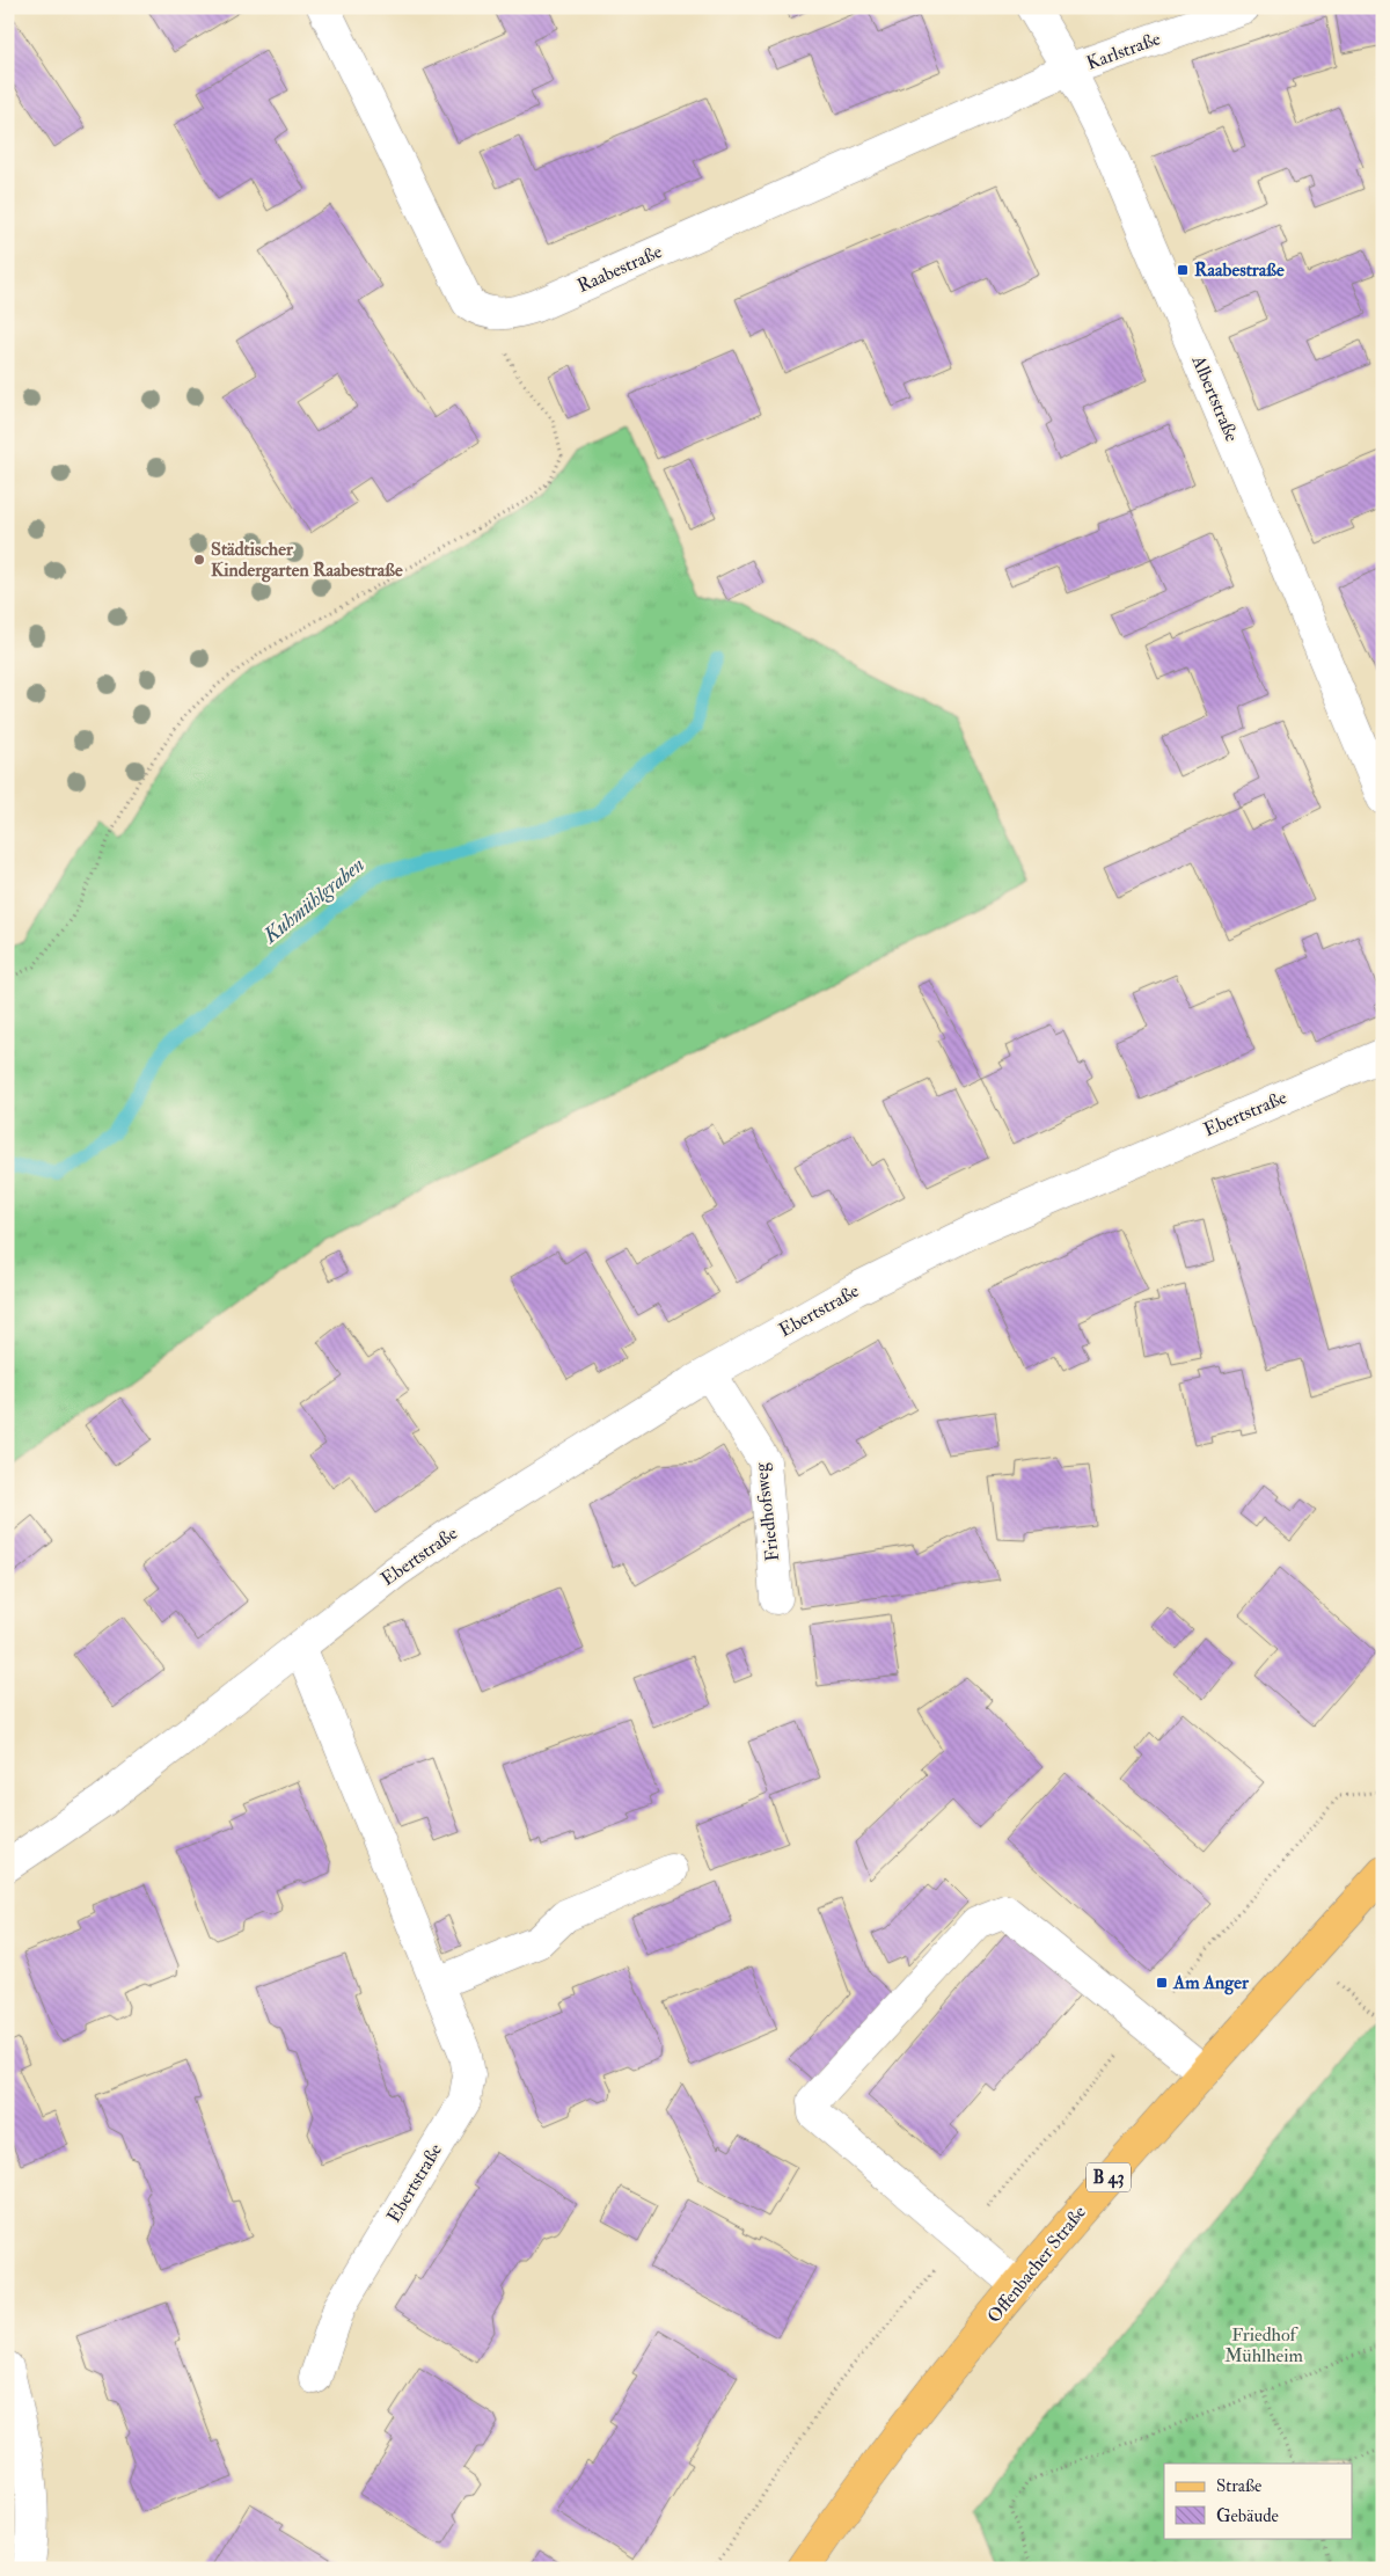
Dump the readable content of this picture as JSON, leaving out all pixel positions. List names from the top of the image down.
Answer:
{
  "streets": {
    "main road": ["B 43", "Offenbacher Straße"],
    "street": [
      "Karlstraße",
      "Raabestraße",
      "Albertstraße",
      "Ebertstraße",
      "Friedhofsweg"
    ]
  },
  "crossings": [
    ["Karlstraße", "Raabestraße"],
    ["Karlstraße", "Albertstraße"],
    ["Raabestraße", "Albertstraße"],
    ["Ebertstraße", "Friedhofsweg"]
  ],
  "water": ["Kuhmühlgraben"],
  "parks": ["Friedhof Mühlheim"],
  "places": {
    "transit": ["Raabestraße", "Am Anger"],
    "other": ["Städtischer Kindergarten Raabestraße"]
  },
  "legend": ["Straße", "Gebäude"]
}
